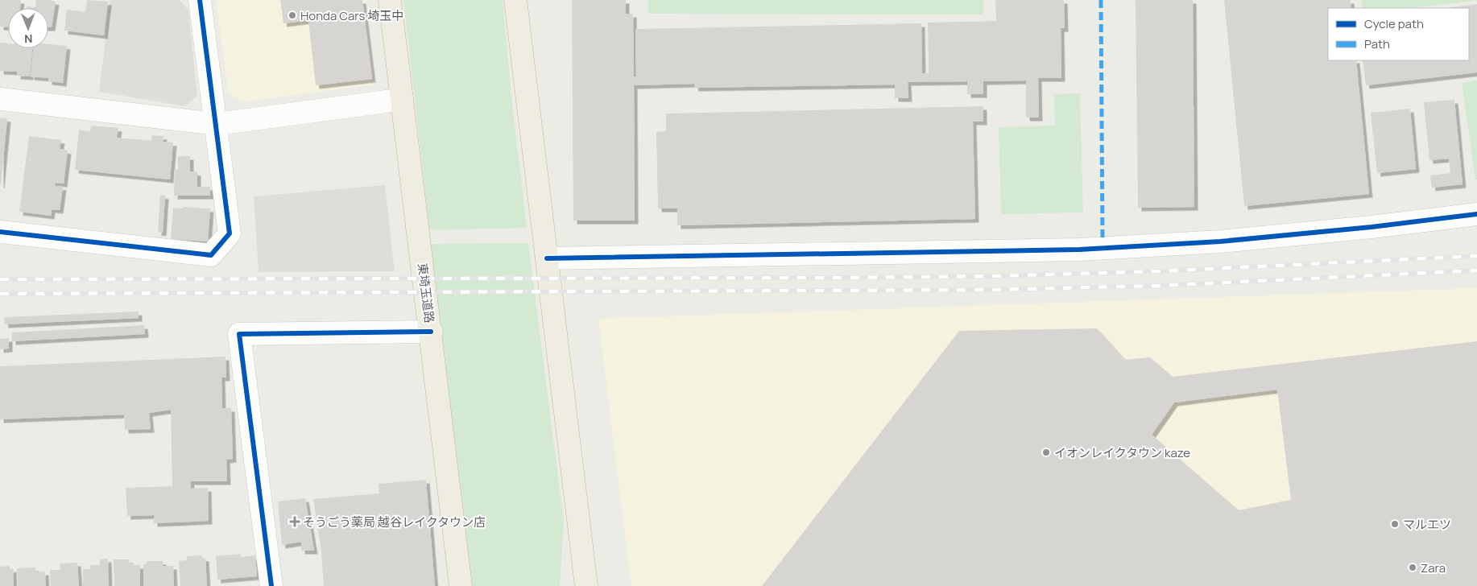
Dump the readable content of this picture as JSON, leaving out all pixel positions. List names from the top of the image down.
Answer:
{
  "streets": {
    "highway": ["東埼玉道路"]
  },
  "places": {
    "other": [
      "Honda Cars 埼玉中",
      "イオンレイクタウン kaze",
      "マルエツ",
      "Zara"
    ],
    "health": ["そうごう薬局 越谷レイクタウン店"]
  },
  "legend": ["Cycle path", "Path"],
  "north": "bottom"
}
